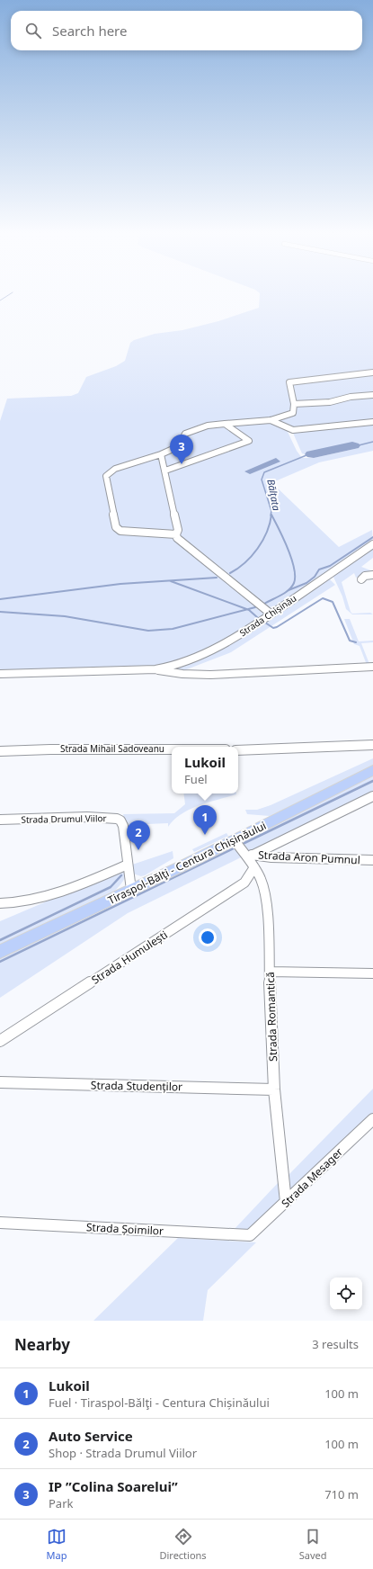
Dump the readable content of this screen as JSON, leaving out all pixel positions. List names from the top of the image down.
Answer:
{
  "streets": {
    "highway": ["Tiraspol-Bălţi - Centura Chișinăului"],
    "street": [
      "Strada Chișinău",
      "Strada Mihail Sadoveanu",
      "Strada Drumul Viilor",
      "Strada Aron Pumnul",
      "Strada Humulești",
      "Strada Romantică",
      "Strada Studenților",
      "Strada Mesager",
      "Strada Șoimilor"
    ]
  },
  "crossings": [
    ["Strada Drumul Viilor", "Tiraspol-Bălţi - Centura Chișinăului"],
    ["Strada Aron Pumnul", "Strada Romantică"],
    ["Tiraspol-Bălţi - Centura Chișinăului", "Strada Romantică"],
    ["Strada Humulești", "Strada Romantică"],
    ["Strada Romantică", "Strada Studenților"],
    ["Strada Romantică", "Strada Mesager"],
    ["Strada Mesager", "Strada Șoimilor"]
  ],
  "water": ["Bălţata"],
  "page": {
    "search": "Search here",
    "pins": ["3", "1", "2"],
    "popup": ["Lukoil", "Fuel"],
    "heading": ["Nearby", "3 results"],
    "list": [
      {
        "mark": "1",
        "name": "Lukoil",
        "note": "Fuel · Tiraspol-Bălţi - Centura Chișinăului",
        "value": "100 m"
      },
      {
        "mark": "2",
        "name": "Auto Service",
        "note": "Shop · Strada Drumul Viilor",
        "value": "100 m"
      },
      {
        "mark": "3",
        "name": "IP ”Colina Soarelui”",
        "note": "Park",
        "value": "710 m"
      }
    ],
    "nav": ["Map", "Directions", "Saved"]
  }
}
